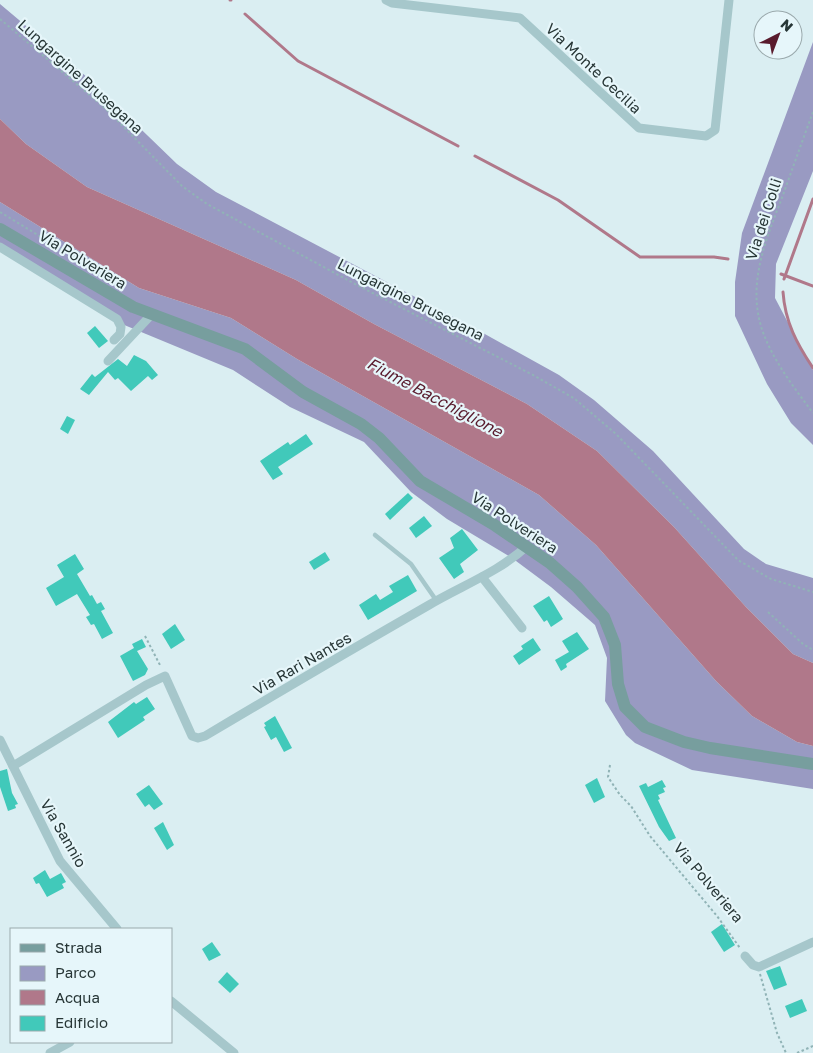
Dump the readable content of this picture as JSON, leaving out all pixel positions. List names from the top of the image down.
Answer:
{
  "streets": {
    "street": [
      "Via Monte Cecilia",
      "Via Polveriera",
      "Via Rari Nantes",
      "Via Sannio"
    ],
    "path": ["Lungargine Brusegana", "Via dei Colli"]
  },
  "crossings": [
    ["Via Polveriera", "Via Rari Nantes"]
  ],
  "water": ["Fiume Bacchiglione"],
  "legend": [
    "Strada",
    "Parco",
    "Acqua",
    "Edificio"
  ],
  "north": "top right"
}
